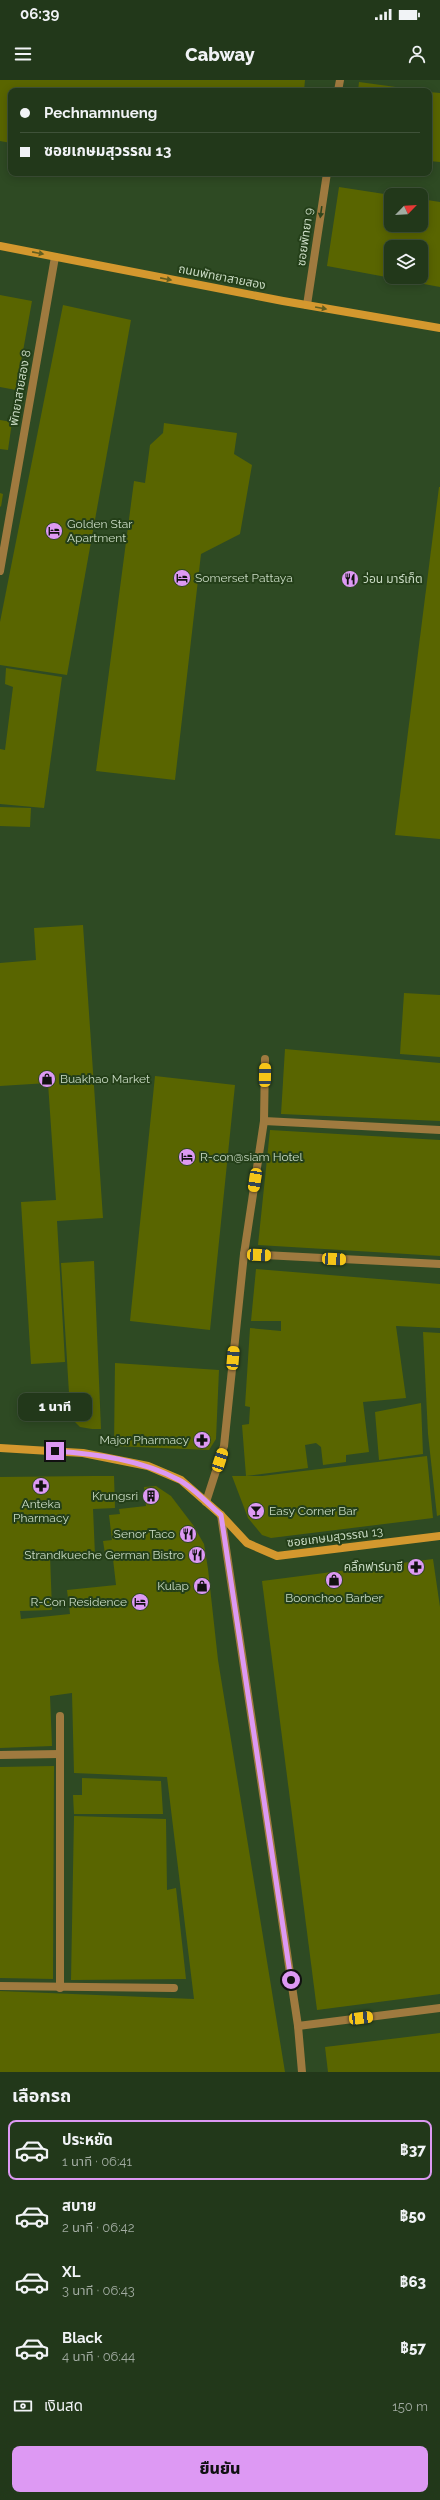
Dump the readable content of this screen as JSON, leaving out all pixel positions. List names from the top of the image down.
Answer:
{
  "streets": {
    "street": [
      "ซอยพัทยา 9",
      "ถนนพัทยาสายสอง",
      "พัทยาสายสอง 8",
      "ซอยเกษมสุวรรณ 13"
    ]
  },
  "crossings": [
    ["ซอยพัทยา 9", "ถนนพัทยาสายสอง"],
    ["ถนนพัทยาสายสอง", "พัทยาสายสอง 8"]
  ],
  "one_way": ["ซอยพัทยา 9", "ถนนพัทยาสายสอง"],
  "places": {
    "hotel": [
      "Golden Star Apartment",
      "Somerset Pattaya",
      "R-con@siam Hotel",
      "R-Con Residence"
    ],
    "restaurant": ["ว่อน มาร์เก็ต", "Senor Taco", "Strandkueche German Bistro"],
    "shop": ["Buakhao Market", "Boonchoo Barber", "Kulap"],
    "pharmacy": ["Major Pharmacy", "Anteka Pharmacy", "คลิ๊กฟาร์มาซี"],
    "building": ["Krungsri"],
    "bar": ["Easy Corner Bar"]
  },
  "north": "top right",
  "page": {
    "status": "06:39",
    "header": "Cabway",
    "banner": ["Pechnamnueng", "ซอยเกษมสุวรรณ 13"],
    "bubble": "1 นาที",
    "heading": "เลือกรถ",
    "list": [
      {
        "name": "ประหยัด",
        "note": "1 นาที · 06:41",
        "value": "฿37"
      },
      {
        "name": "สบาย",
        "note": "2 นาที · 06:42",
        "value": "฿50"
      },
      {
        "name": "XL",
        "note": "3 นาที · 06:43",
        "value": "฿63"
      },
      {
        "name": "Black",
        "note": "4 นาที · 06:44",
        "value": "฿57"
      }
    ],
    "pay": ["เงินสด", "150 m"],
    "buttons": "ยืนยัน"
  }
}
